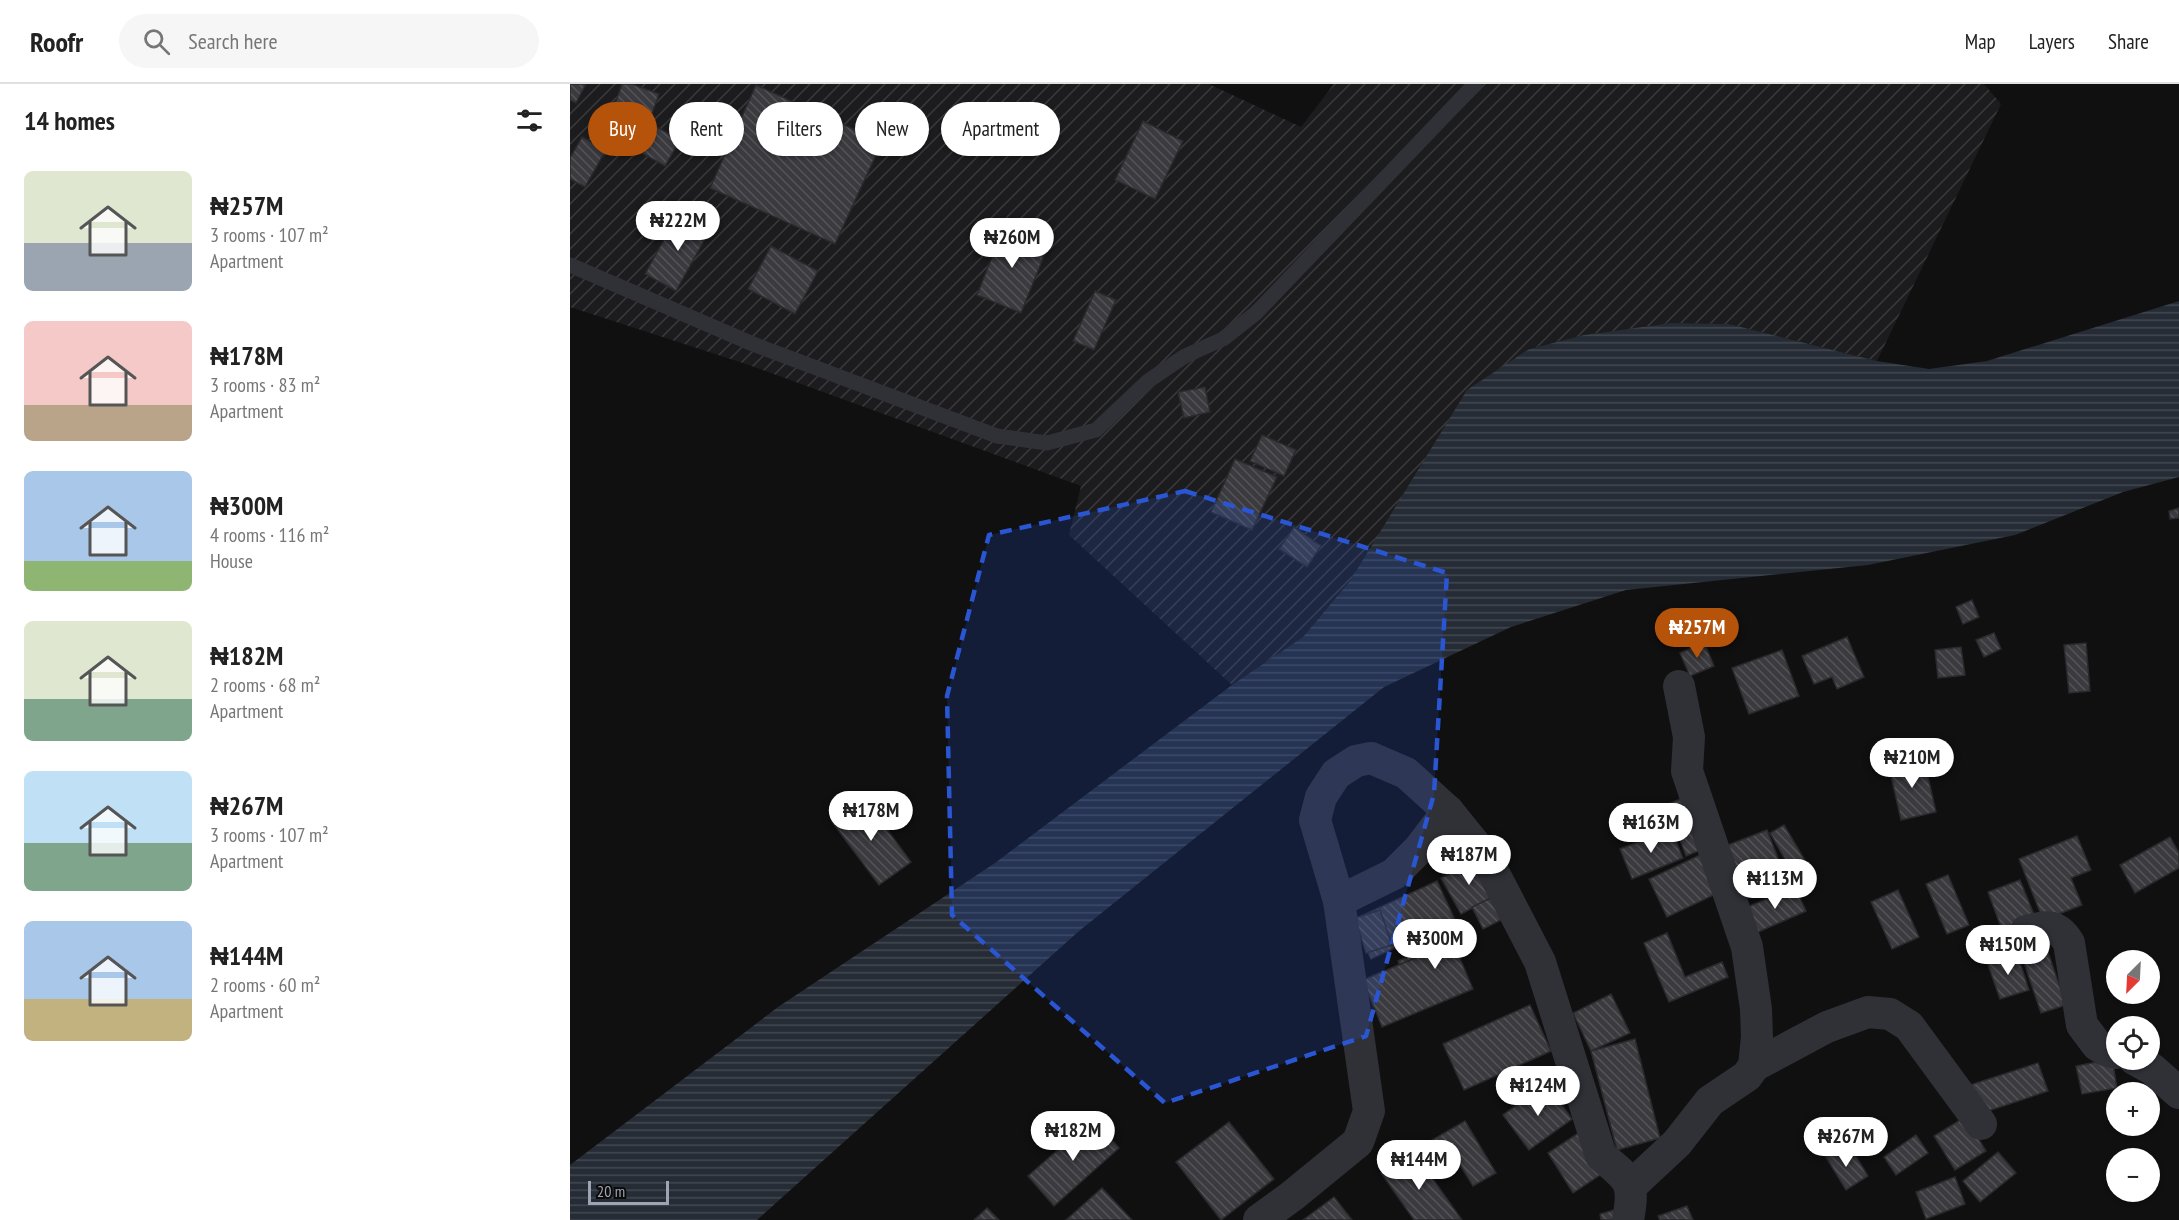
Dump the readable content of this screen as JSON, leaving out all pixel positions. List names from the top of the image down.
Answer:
{
  "scale_bar": "20 m",
  "north": "bottom left",
  "page": {
    "header": "Roofr",
    "search": "Search here",
    "nav": ["Map", "Layers", "Share"],
    "heading": "14 homes",
    "chip": [
      "Buy",
      "Rent",
      "Filters",
      "New",
      "Apartment"
    ],
    "list": [
      {
        "name": "₦257M",
        "note": "3 rooms · 107 m² · Apartment"
      },
      {
        "name": "₦178M",
        "note": "3 rooms · 83 m² · Apartment"
      },
      {
        "name": "₦300M",
        "note": "4 rooms · 116 m² · House"
      },
      {
        "name": "₦182M",
        "note": "2 rooms · 68 m² · Apartment"
      },
      {
        "name": "₦267M",
        "note": "3 rooms · 107 m² · Apartment"
      },
      {
        "name": "₦144M",
        "note": "2 rooms · 60 m² · Apartment"
      }
    ],
    "price": [
      "₦222M",
      "₦260M",
      "₦257M",
      "₦210M",
      "₦178M",
      "₦163M",
      "₦187M",
      "₦113M",
      "₦300M",
      "₦150M",
      "₦124M",
      "₦182M",
      "₦267M",
      "₦144M"
    ],
    "map_buttons": ["+", "−"],
    "scale": "20 m"
  }
}
